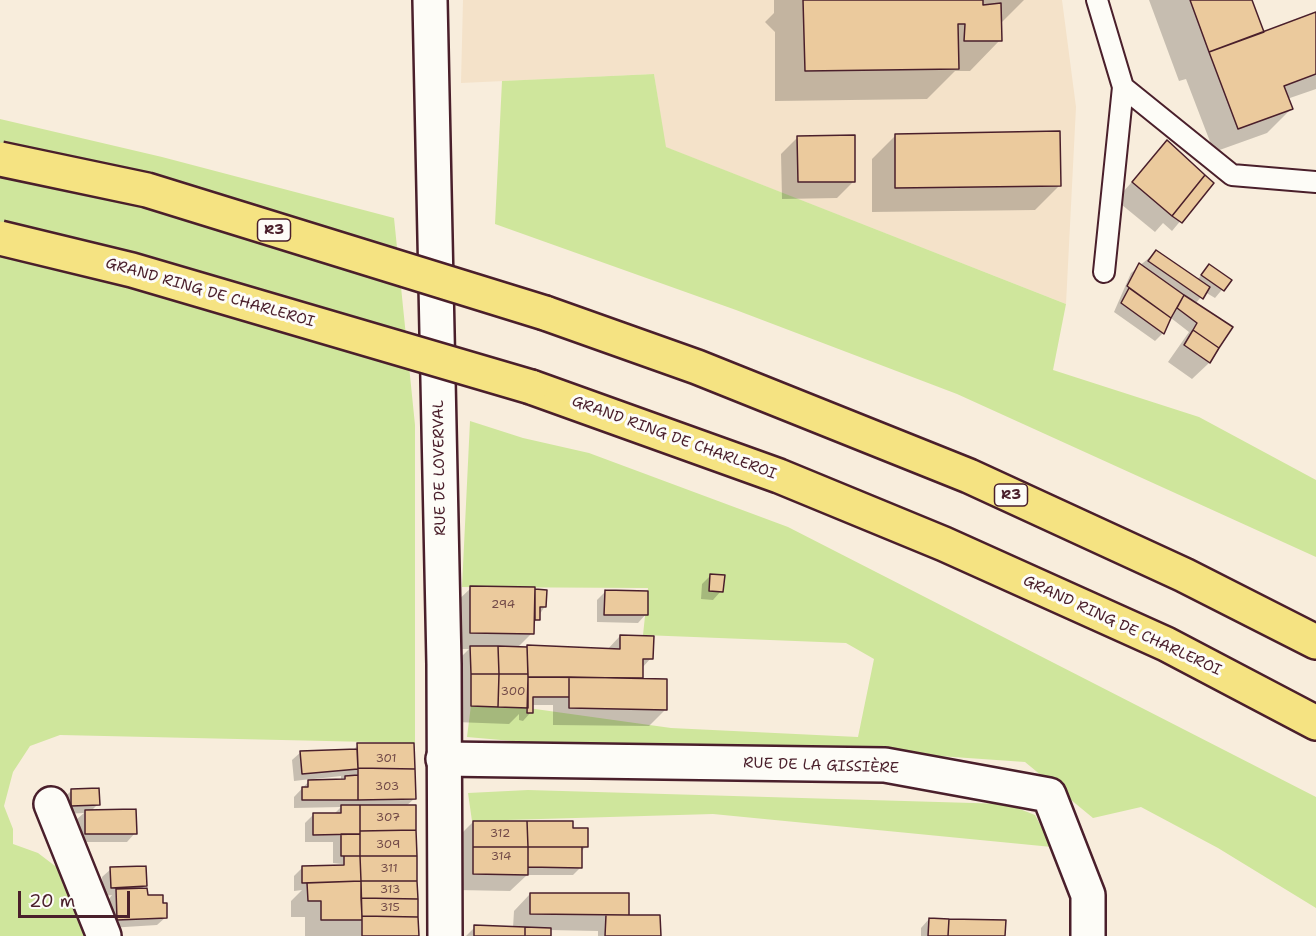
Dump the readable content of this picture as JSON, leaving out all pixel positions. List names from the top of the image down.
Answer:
{
  "streets": {
    "highway": ["R3", "GRAND RING DE CHARLEROI"],
    "street": ["RUE DE LOVERVAL", "RUE DE LA GISSIÈRE"]
  },
  "crossings": [
    ["RUE DE LOVERVAL", "RUE DE LA GISSIÈRE"]
  ],
  "house_numbers": [
    "294",
    "300",
    "301",
    "303",
    "307",
    "312",
    "309",
    "314",
    "311",
    "313",
    "315"
  ],
  "scale_bar": "20 m"
}
